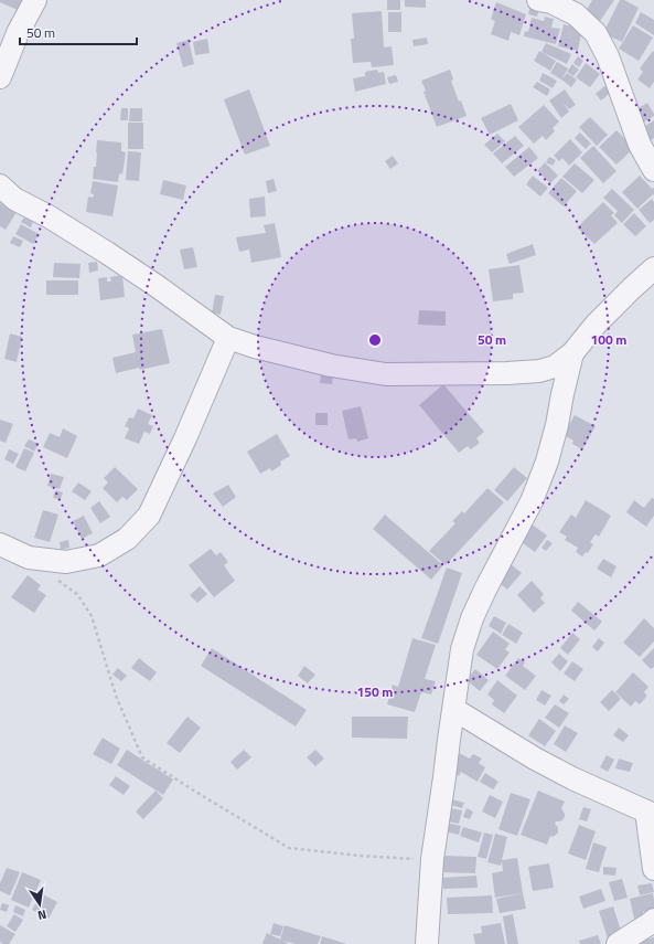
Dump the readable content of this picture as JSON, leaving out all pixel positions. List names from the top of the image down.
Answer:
{
  "scale_bar": "50 m",
  "north": "bottom",
  "rings": ["50 m", "100 m", "150 m"]
}
